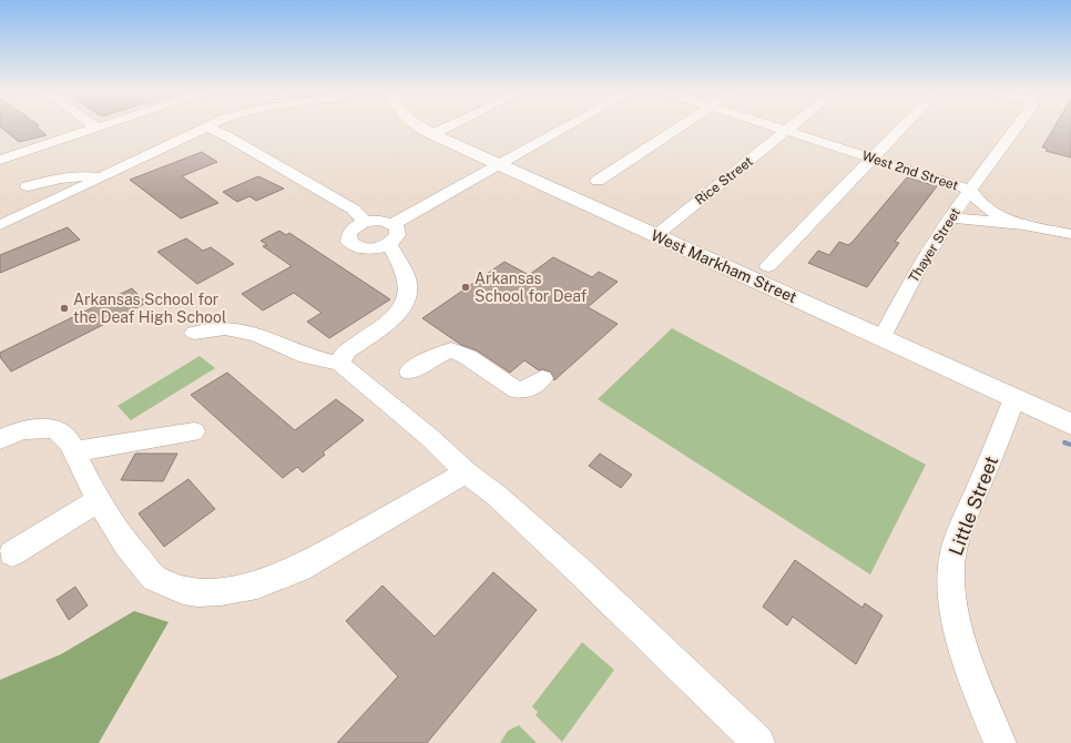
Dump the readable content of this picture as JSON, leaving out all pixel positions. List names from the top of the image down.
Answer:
{
  "streets": {
    "main road": ["West Markham Street"],
    "street": [
      "West 2nd Street",
      "Rice Street",
      "Thayer Street",
      "Little Street"
    ]
  },
  "crossings": [
    ["West 2nd Street", "Rice Street"],
    ["West 2nd Street", "Thayer Street"],
    ["Rice Street", "West Markham Street"],
    ["Thayer Street", "West Markham Street"],
    ["West Markham Street", "Little Street"]
  ],
  "places": ["Arkansas School for Deaf", "Arkansas School for the Deaf High School"]
}
